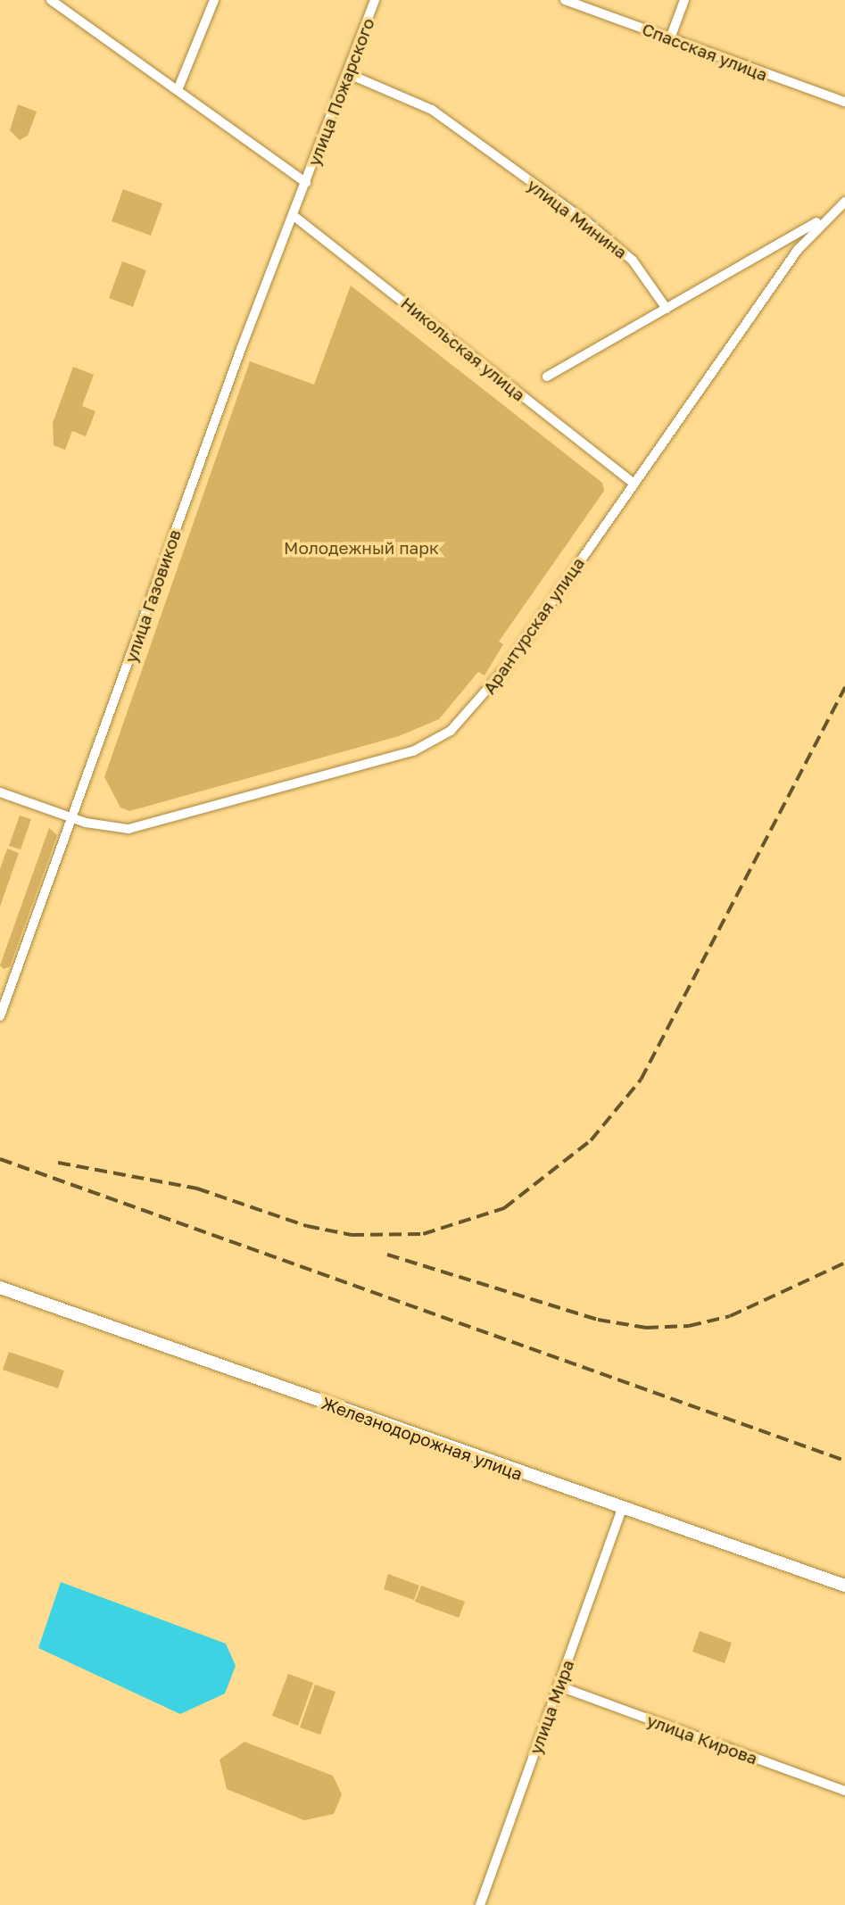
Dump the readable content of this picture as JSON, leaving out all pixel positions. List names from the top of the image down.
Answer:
{
  "streets": {
    "main road": ["Железнодорожная улица"],
    "street": [
      "Спасская улица",
      "улица Пожарского",
      "улица Минина",
      "Никольская улица",
      "улица Газовиков",
      "Арантурская улица",
      "улица Мира",
      "улица Кирова"
    ]
  },
  "crossings": [
    ["улица Пожарского", "улица Минина"],
    ["улица Пожарского", "улица Газовиков"],
    ["Никольская улица", "улица Газовиков"],
    ["Никольская улица", "Арантурская улица"],
    ["улица Газовиков", "Арантурская улица"],
    ["Железнодорожная улица", "улица Мира"],
    ["улица Мира", "улица Кирова"]
  ],
  "parks": ["Молодежный парк"]
}
